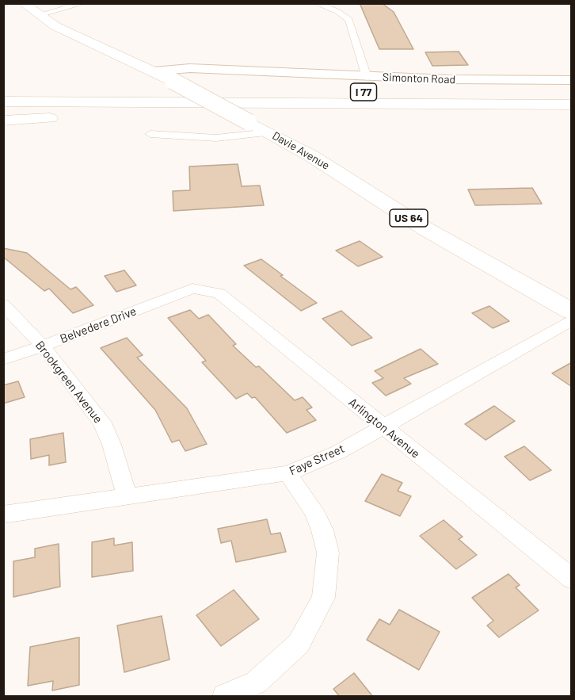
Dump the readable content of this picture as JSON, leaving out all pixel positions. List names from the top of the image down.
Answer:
{
  "streets": {
    "main road": ["I 77", "Davie Avenue", "US 64"],
    "street": [
      "Simonton Road",
      "Belvedere Drive",
      "Brookgreen Avenue",
      "Arlington Avenue",
      "Faye Street"
    ]
  },
  "crossings": [
    ["Simonton Road", "Davie Avenue"],
    ["Belvedere Drive", "Brookgreen Avenue"],
    ["Belvedere Drive", "Arlington Avenue"],
    ["Brookgreen Avenue", "Faye Street"],
    ["Arlington Avenue", "Faye Street"]
  ]
}
